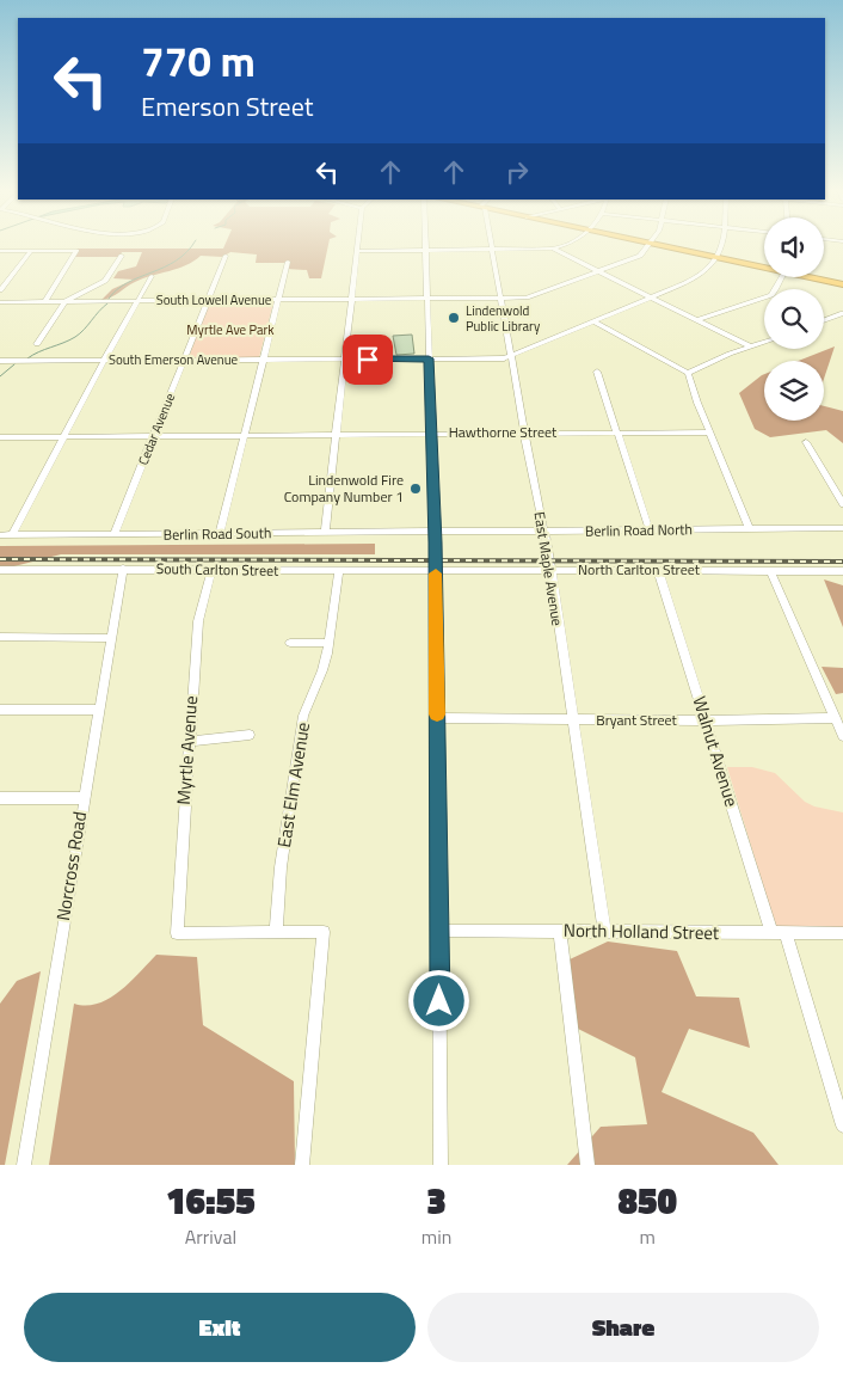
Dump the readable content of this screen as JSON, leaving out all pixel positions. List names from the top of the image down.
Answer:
{
  "streets": {
    "street": [
      "South Lowell Avenue",
      "South Emerson Avenue",
      "Cedar Avenue",
      "Hawthorne Street",
      "Berlin Road North",
      "Berlin Road South",
      "East Maple Avenue",
      "South Carlton Street",
      "North Carlton Street",
      "Bryant Street",
      "Myrtle Avenue",
      "Walnut Avenue",
      "East Elm Avenue",
      "Norcross Road",
      "North Holland Street"
    ]
  },
  "crossings": [
    ["South Lowell Avenue", "Cedar Avenue"],
    ["South Lowell Avenue", "East Maple Avenue"],
    ["South Emerson Avenue", "Cedar Avenue"],
    ["South Emerson Avenue", "East Maple Avenue"],
    ["Cedar Avenue", "Hawthorne Street"],
    ["Cedar Avenue", "Berlin Road South"],
    ["Hawthorne Street", "East Maple Avenue"],
    ["Berlin Road North", "Berlin Road South"],
    ["Berlin Road North", "East Maple Avenue"],
    ["East Maple Avenue", "North Carlton Street"],
    ["East Maple Avenue", "Bryant Street"],
    ["East Maple Avenue", "North Holland Street"],
    ["South Carlton Street", "North Carlton Street"],
    ["South Carlton Street", "Myrtle Avenue"],
    ["South Carlton Street", "East Elm Avenue"],
    ["South Carlton Street", "Norcross Road"],
    ["North Carlton Street", "Walnut Avenue"],
    ["Bryant Street", "Walnut Avenue"],
    ["Myrtle Avenue", "East Elm Avenue"],
    ["Walnut Avenue", "North Holland Street"]
  ],
  "parks": ["Myrtle Ave Park"],
  "places": ["Lindenwold Public Library", "Lindenwold Fire Company Number 1"],
  "page": {
    "turn": ["770 m", "Emerson Street"],
    "eta": [
      "16:55",
      "Arrival",
      "3",
      "min",
      "850",
      "m"
    ],
    "buttons": ["Exit", "Share"]
  }
}
